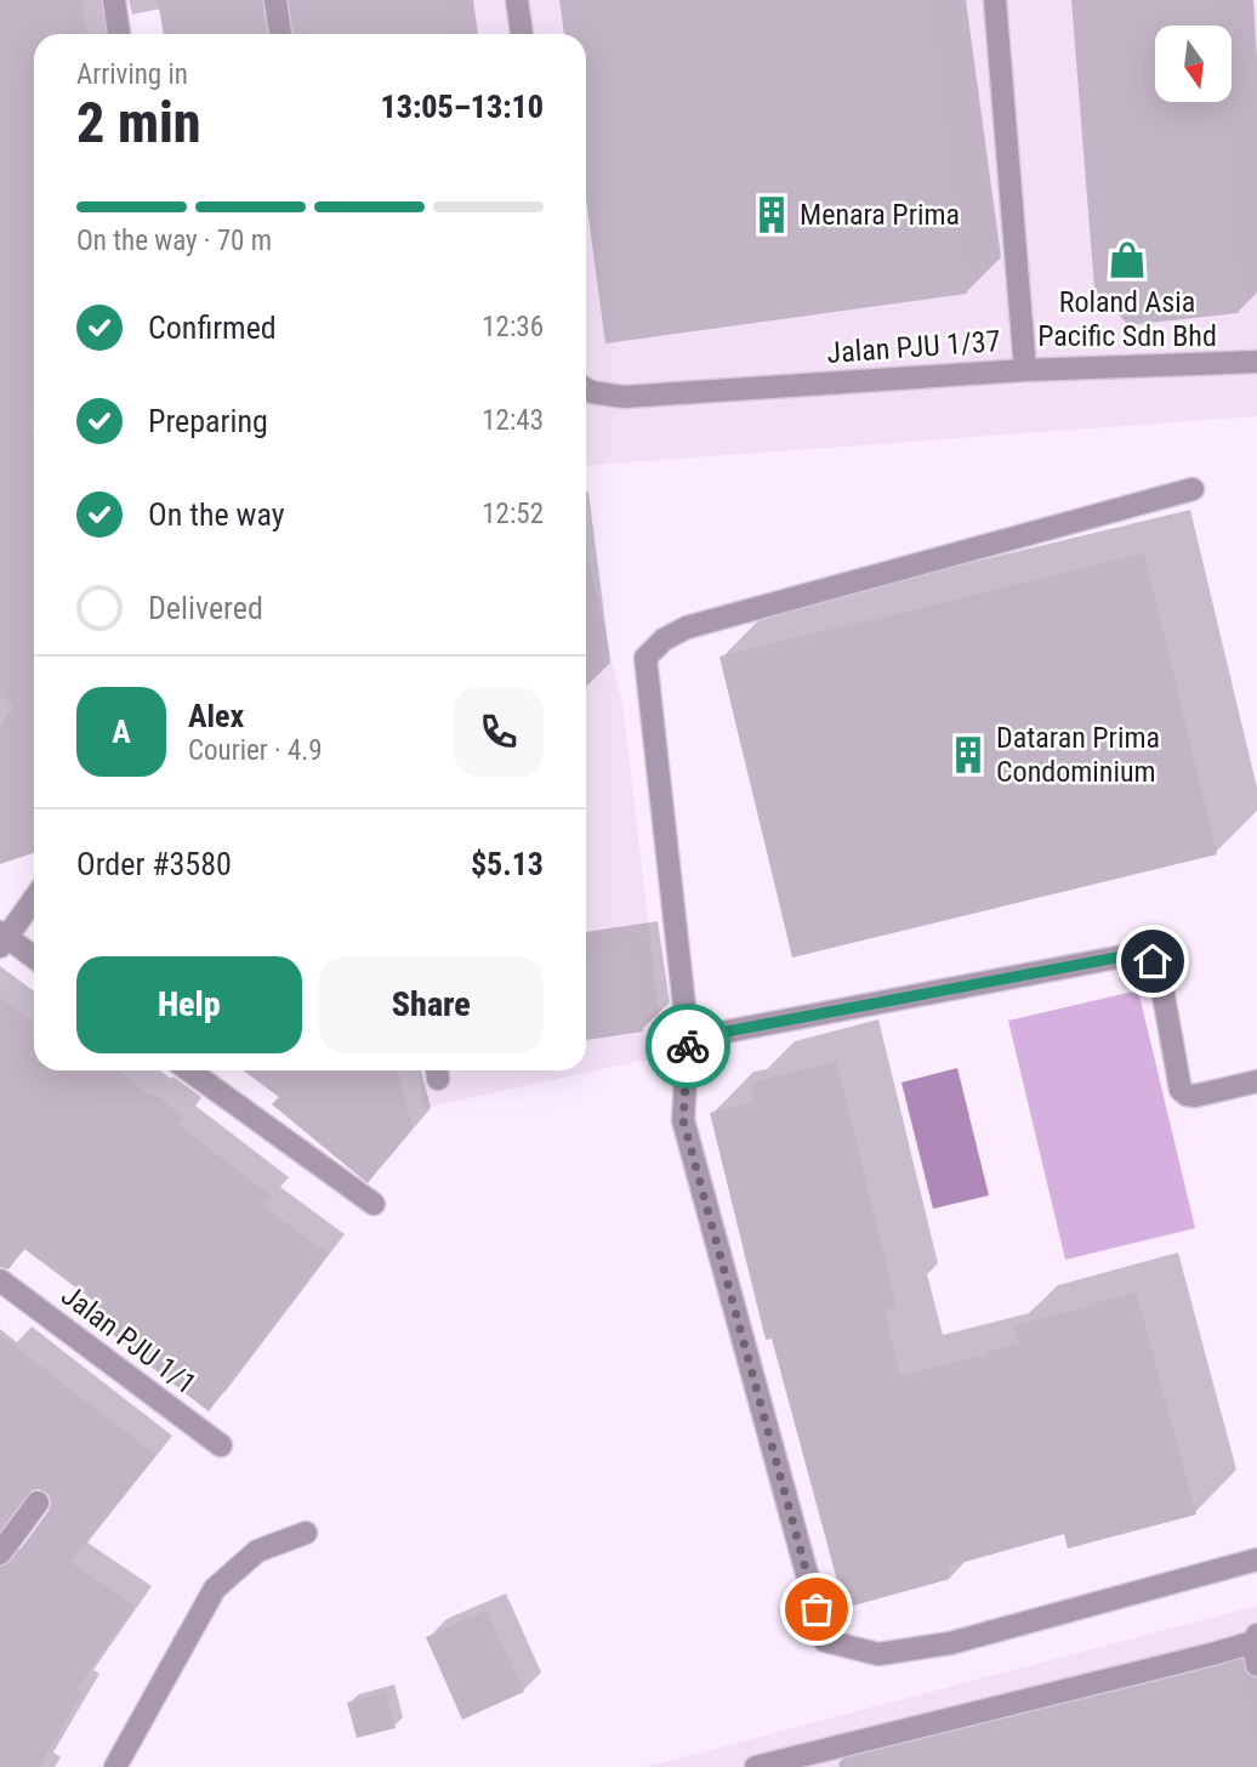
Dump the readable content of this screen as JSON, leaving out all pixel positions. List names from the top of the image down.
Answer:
{
  "streets": {
    "street": ["Jalan PJU 1/37", "Jalan PJU 1/1"]
  },
  "places": {
    "building": ["Menara Prima", "Dataran Prima Condominium"],
    "shop": ["Roland Asia Pacific Sdn Bhd"]
  },
  "north": "bottom",
  "page": {
    "heading": ["2 min", "Arriving in", "13:05–13:10"],
    "panel": [
      "Alex",
      "Courier · 4.9",
      "Order #3580",
      "$5.13"
    ],
    "bar": "On the way · 70 m",
    "list": [
      ["Confirmed", "12:36"],
      ["Preparing", "12:43"],
      ["On the way", "12:52"],
      "Delivered"
    ],
    "round": "A",
    "buttons": ["Help", "Share"]
  }
}
